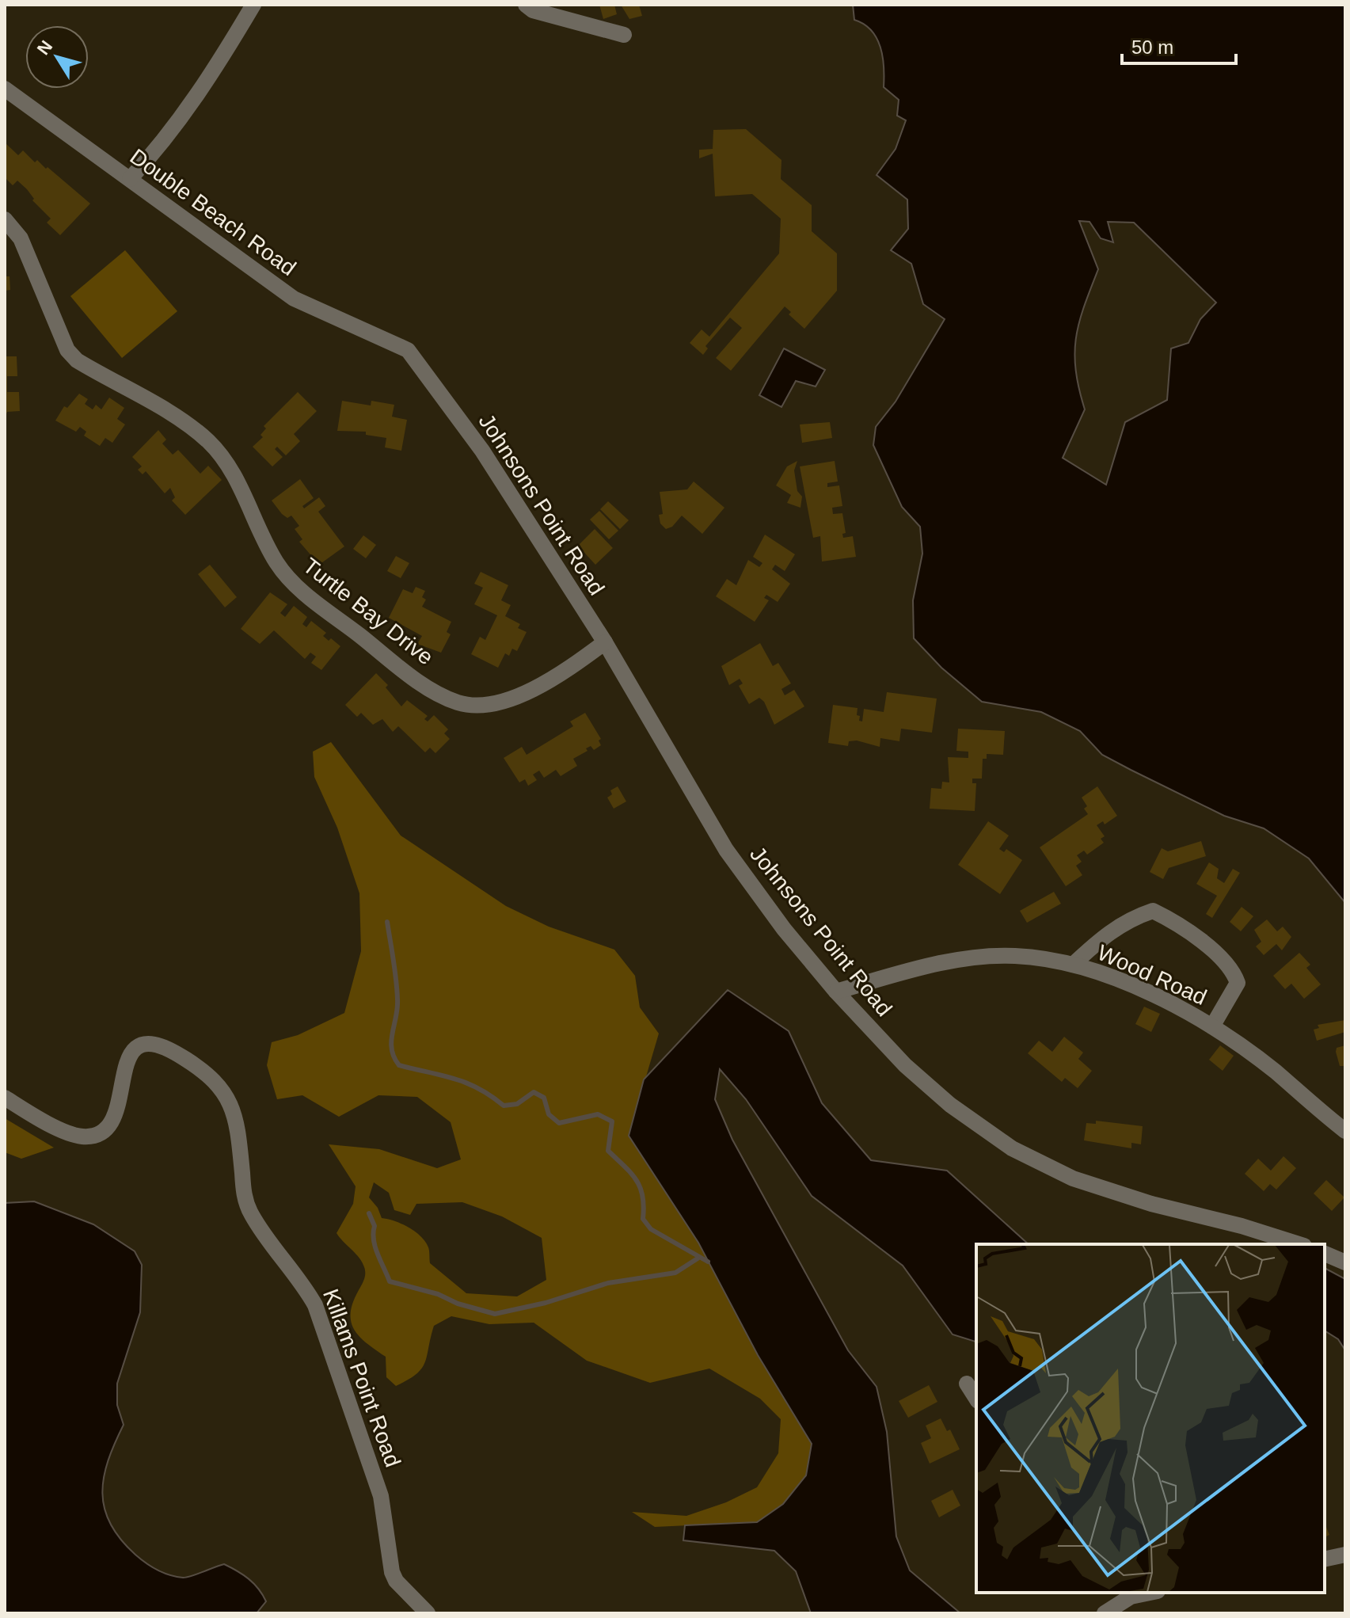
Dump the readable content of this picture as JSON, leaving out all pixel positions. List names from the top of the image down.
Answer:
{
  "streets": {
    "street": [
      "Double Beach Road",
      "Johnsons Point Road",
      "Turtle Bay Drive",
      "Wood Road",
      "Killams Point Road"
    ]
  },
  "crossings": [
    ["Double Beach Road", "Johnsons Point Road"],
    ["Johnsons Point Road", "Turtle Bay Drive"],
    ["Johnsons Point Road", "Wood Road"]
  ],
  "scale_bar": "50 m",
  "north": "top left"
}
